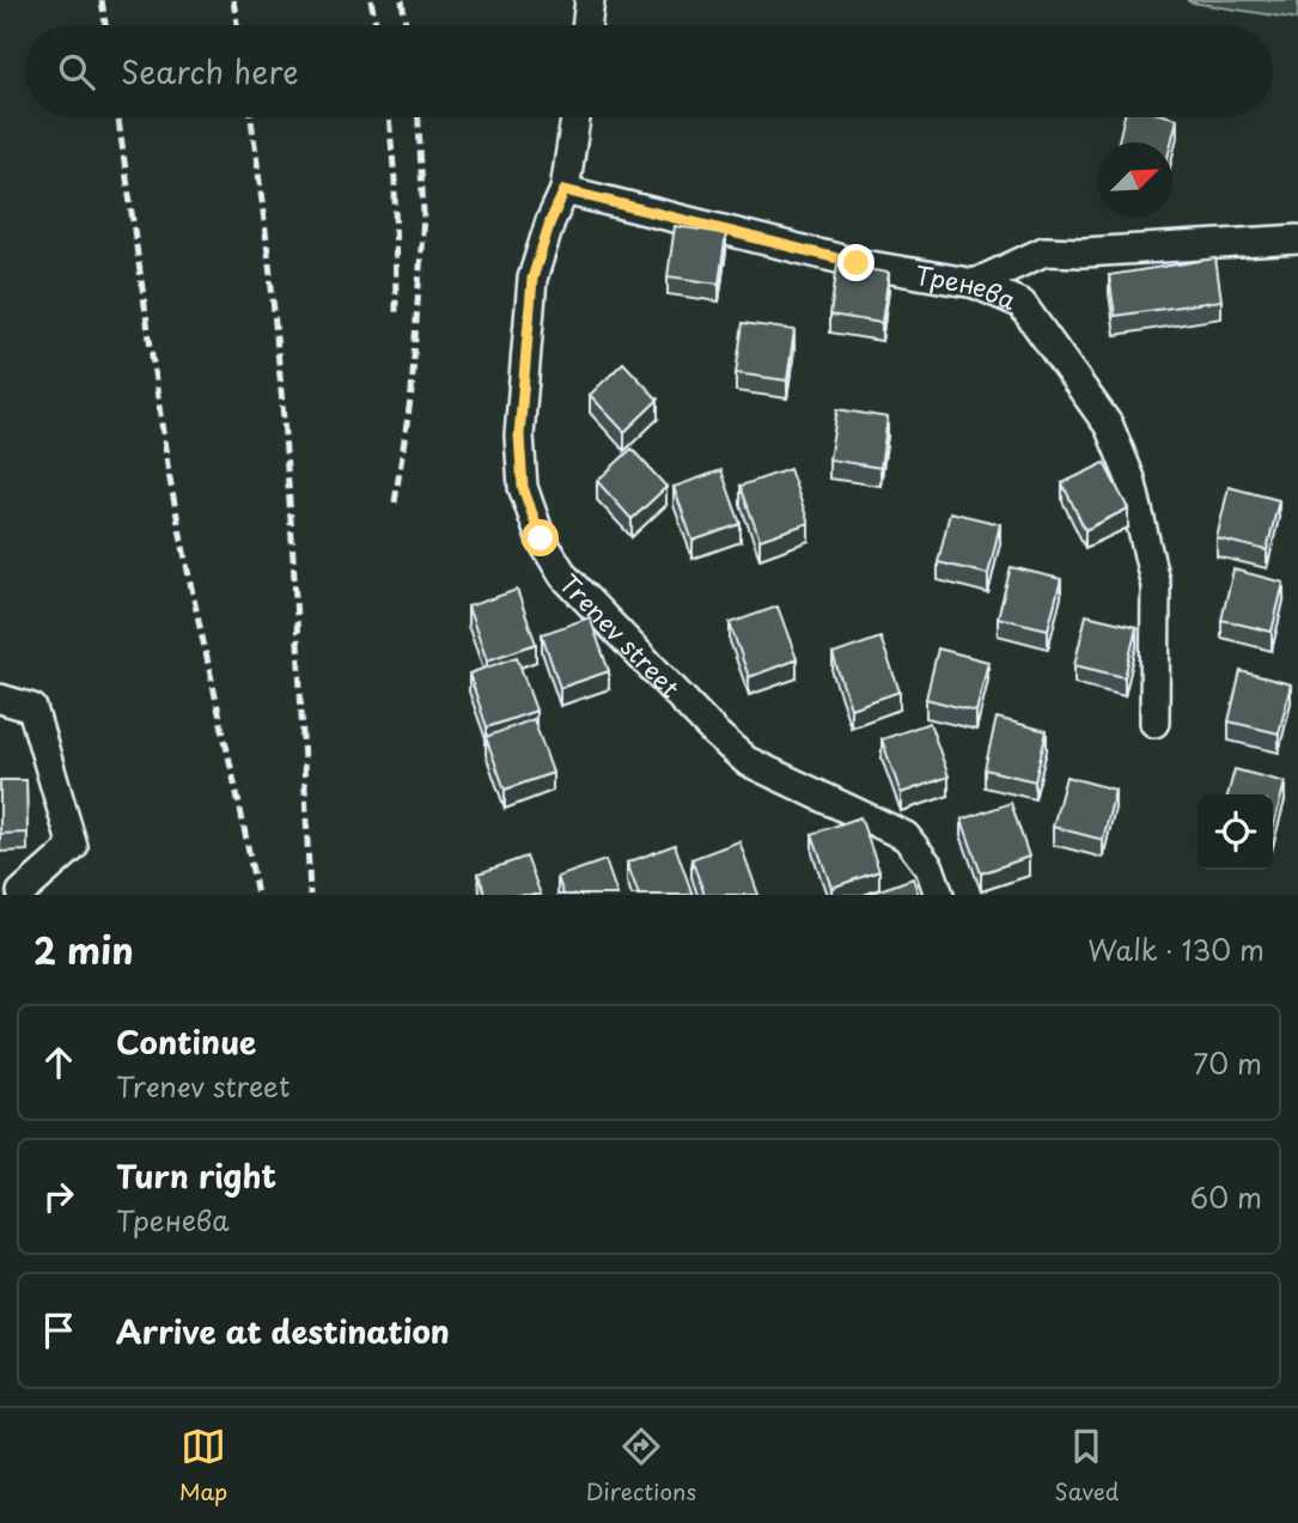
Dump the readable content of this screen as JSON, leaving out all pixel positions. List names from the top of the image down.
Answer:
{
  "streets": {
    "street": ["Тренева", "Trenev street"]
  },
  "crossings": [
    ["Тренева", "Trenev street"]
  ],
  "north": "top right",
  "page": {
    "search": "Search here",
    "heading": ["2 min", "Walk · 130 m"],
    "list": [
      ["Continue", "Trenev street", "70 m"],
      ["Turn right", "Тренева", "60 m"],
      "Arrive at destination"
    ],
    "nav": ["Map", "Directions", "Saved"]
  }
}
